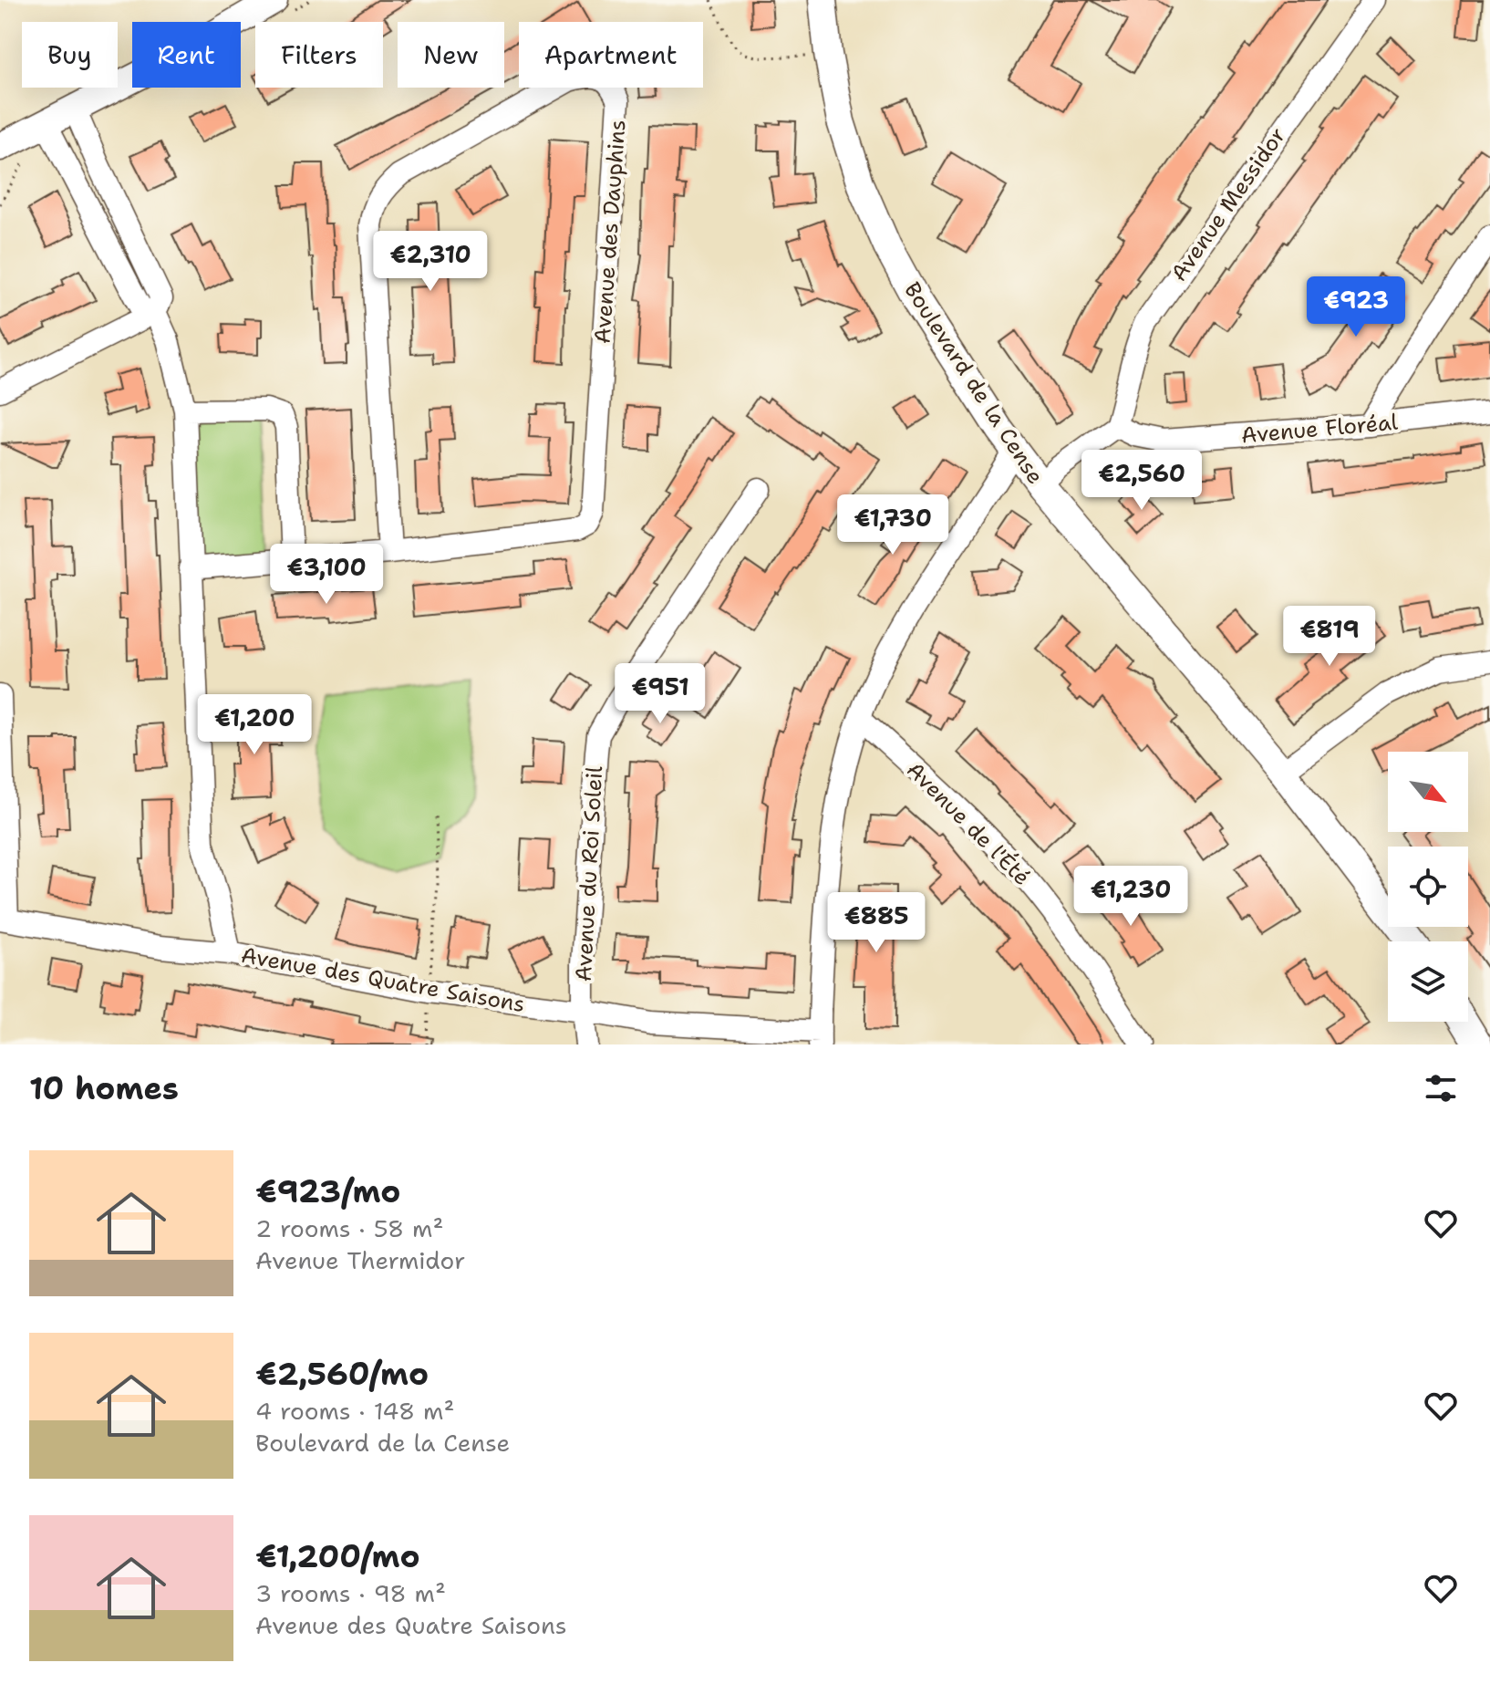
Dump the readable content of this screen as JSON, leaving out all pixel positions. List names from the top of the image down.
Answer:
{
  "streets": {
    "main road": ["Boulevard de la Cense"],
    "street": [
      "Avenue Messidor",
      "Avenue des Dauphins",
      "Avenue Floréal",
      "Avenue de l'Été",
      "Avenue du Roi Soleil",
      "Avenue des Quatre Saisons"
    ]
  },
  "crossings": [
    ["Avenue Messidor", "Avenue Floréal"],
    ["Avenue du Roi Soleil", "Avenue des Quatre Saisons"]
  ],
  "north": "bottom right",
  "page": {
    "chip": [
      "Buy",
      "Rent",
      "Filters",
      "New",
      "Apartment"
    ],
    "price": [
      "€2,310",
      "€923",
      "€2,560",
      "€1,730",
      "€3,100",
      "€819",
      "€951",
      "€1,200",
      "€1,230",
      "€885"
    ],
    "heading": "10 homes",
    "list": [
      {
        "name": "€923/mo",
        "note": "2 rooms · 58 m² · Avenue Thermidor"
      },
      {
        "name": "€2,560/mo",
        "note": "4 rooms · 148 m² · Boulevard de la Cense"
      },
      {
        "name": "€1,200/mo",
        "note": "3 rooms · 98 m² · Avenue des Quatre Saisons"
      }
    ]
  }
}
